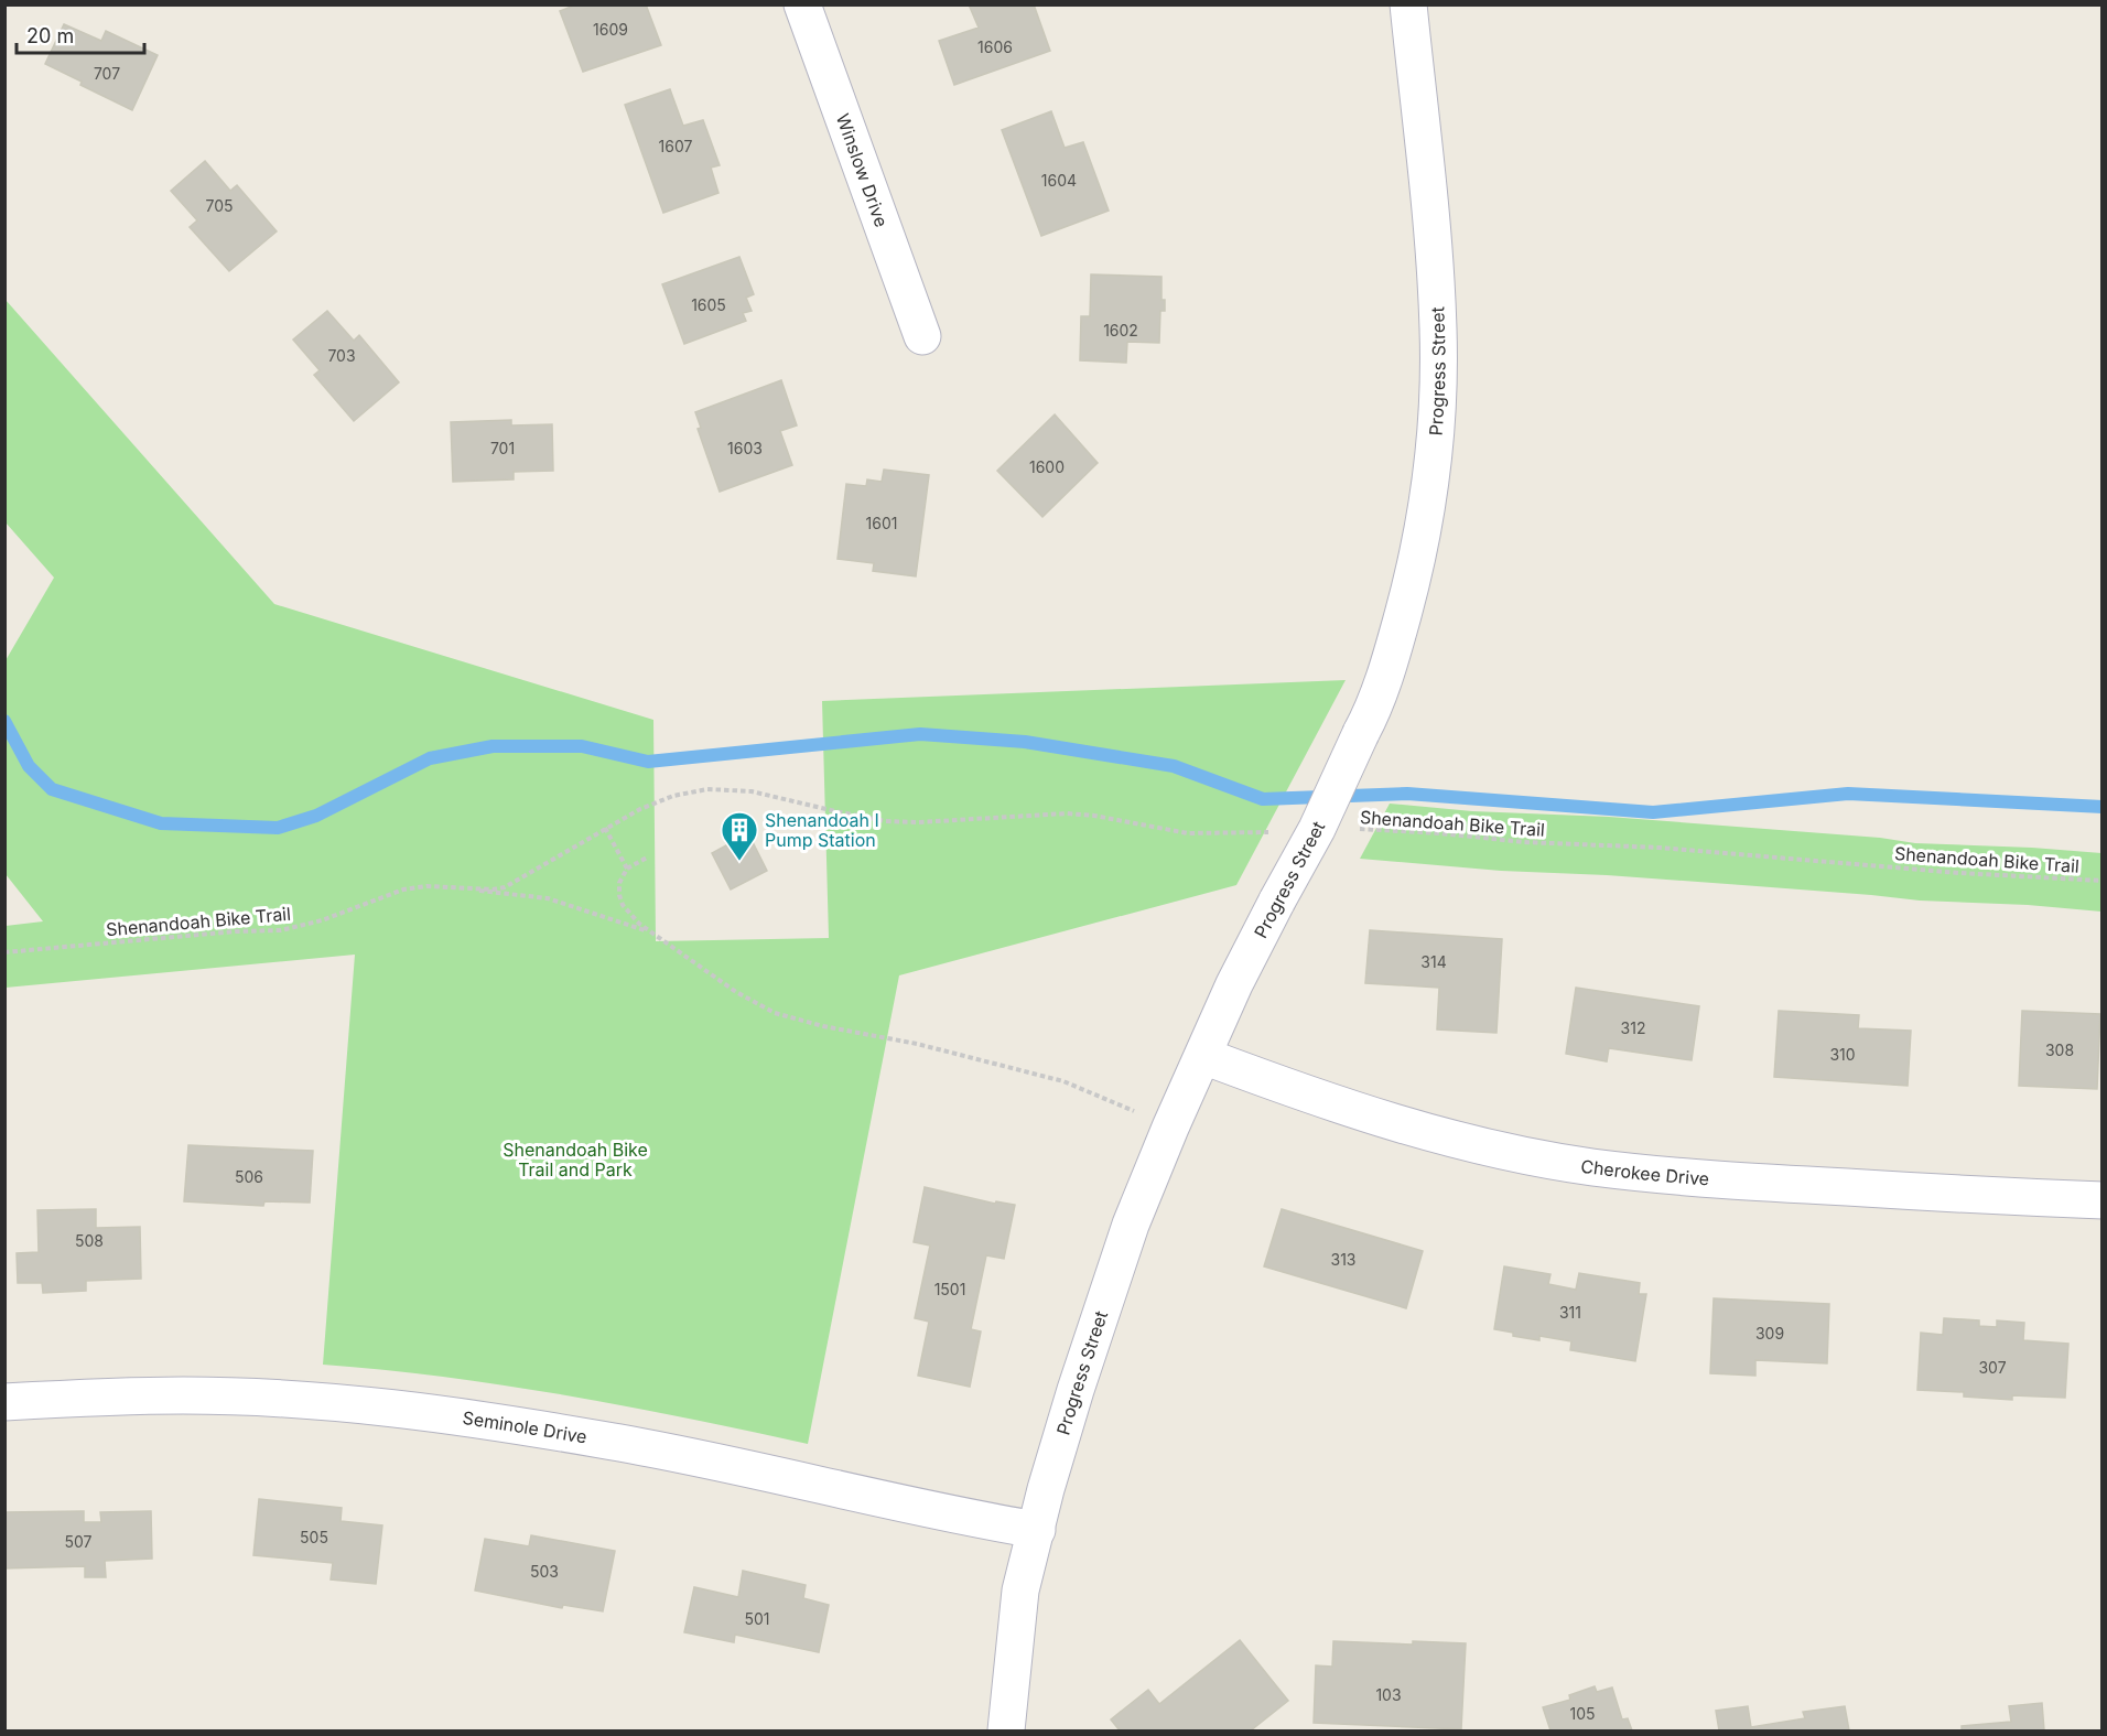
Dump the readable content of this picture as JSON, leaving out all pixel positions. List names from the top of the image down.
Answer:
{
  "streets": {
    "street": [
      "Winslow Drive",
      "Progress Street",
      "Cherokee Drive",
      "Seminole Drive"
    ],
    "path": ["Shenandoah Bike Trail"]
  },
  "crossings": [
    ["Progress Street", "Cherokee Drive"],
    ["Progress Street", "Seminole Drive"]
  ],
  "parks": ["Shenandoah Bike Trail and Park"],
  "places": {
    "building": ["Shenandoah I Pump Station"]
  },
  "house_numbers": [
    "1609",
    "1606",
    "707",
    "1607",
    "1604",
    "705",
    "1605",
    "1602",
    "703",
    "701",
    "1603",
    "1600",
    "1601",
    "314",
    "312",
    "308",
    "310",
    "506",
    "508",
    "313",
    "1501",
    "311",
    "309",
    "307",
    "505",
    "507",
    "503",
    "501",
    "103",
    "105"
  ],
  "scale_bar": "20 m"
}
